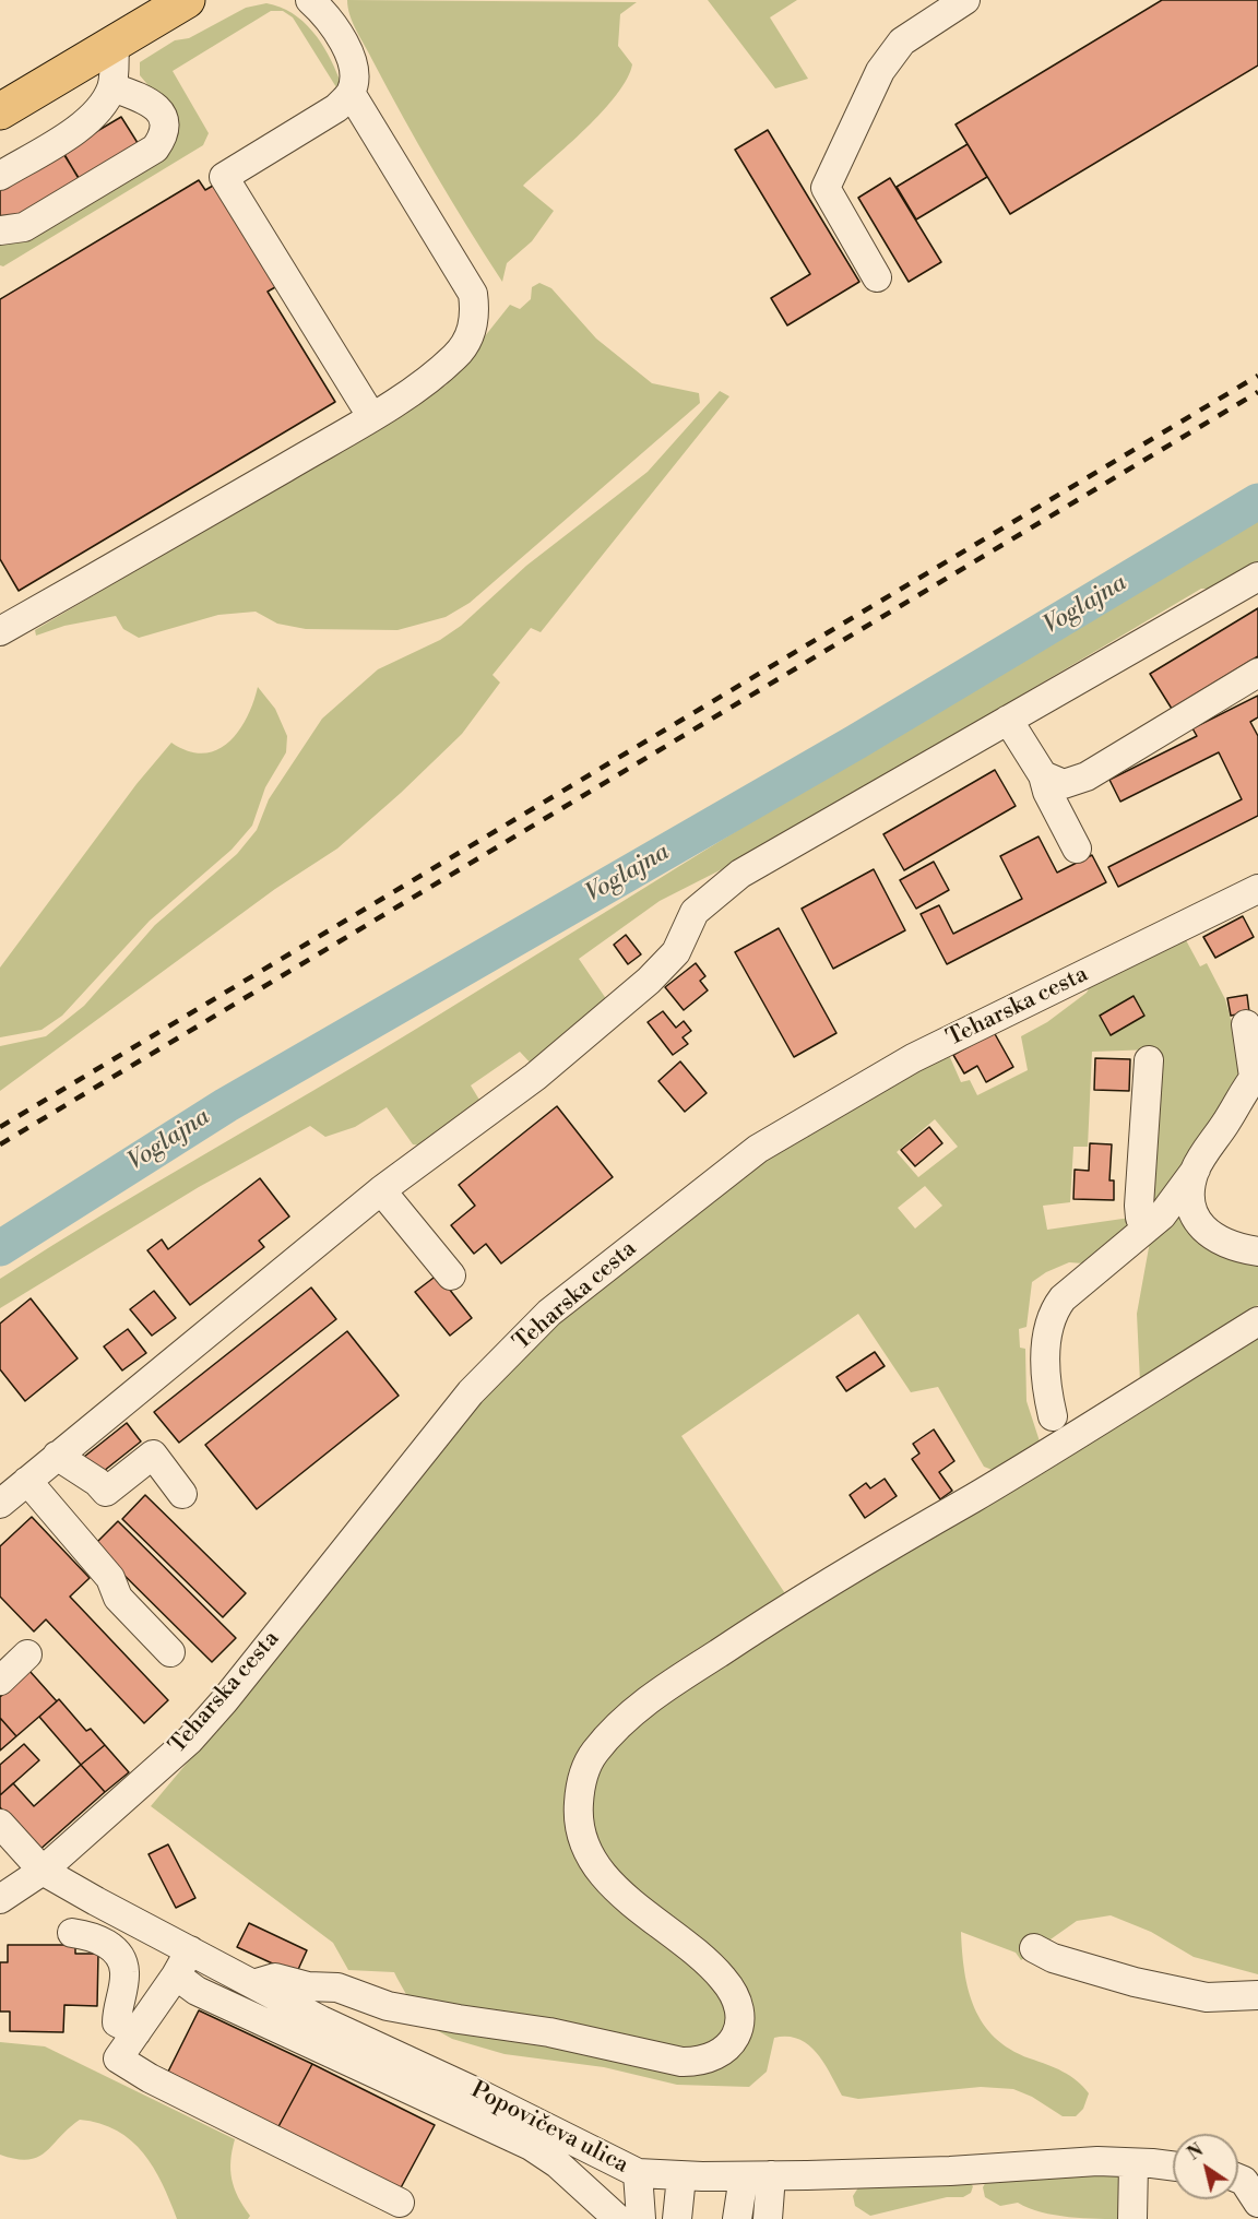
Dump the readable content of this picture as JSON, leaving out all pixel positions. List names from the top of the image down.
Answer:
{
  "streets": {
    "street": ["Teharska cesta", "Popovičeva ulica"]
  },
  "crossings": [
    ["Teharska cesta", "Popovičeva ulica"]
  ],
  "water": ["Voglajna"],
  "north": "top left"
}
